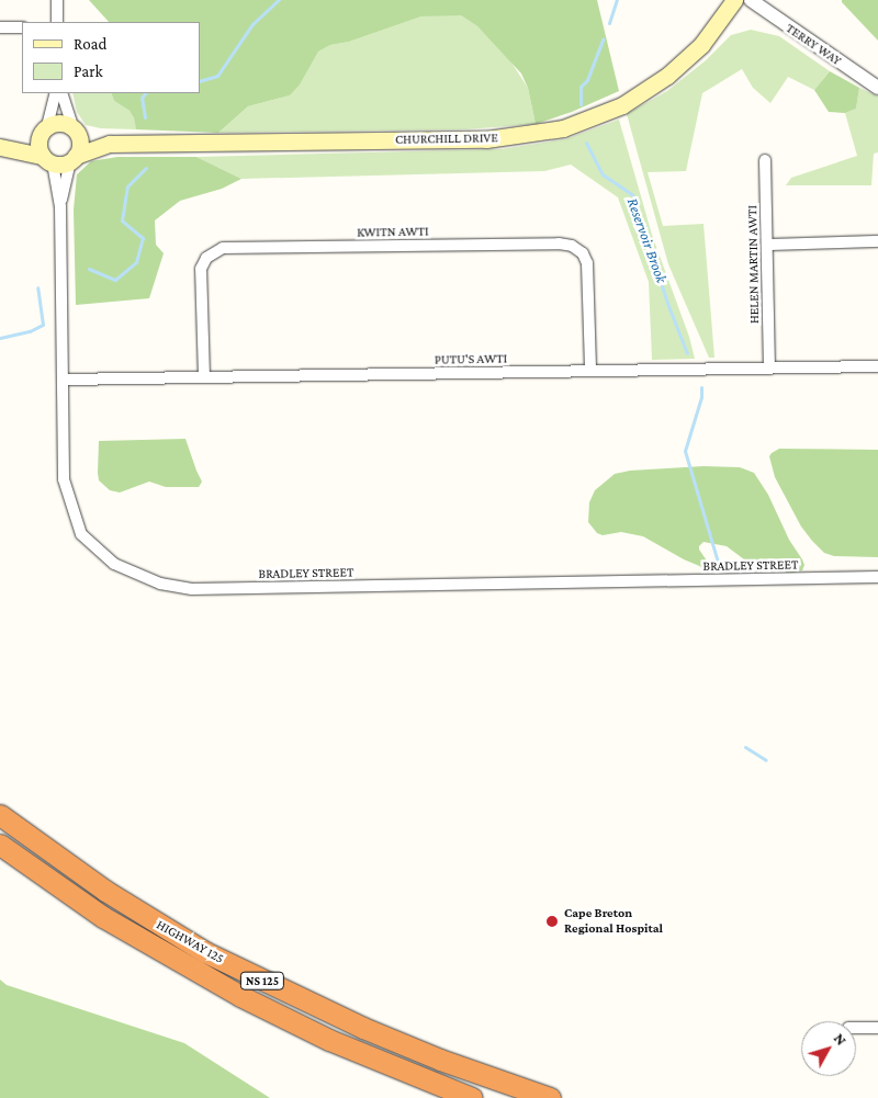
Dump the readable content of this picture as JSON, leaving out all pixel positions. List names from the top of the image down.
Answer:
{
  "streets": {
    "highway": ["HIGHWAY 125", "NS 125"],
    "main road": ["CHURCHILL DRIVE"],
    "street": [
      "TERRY WAY",
      "KWITN AWTI",
      "HELEN MARTIN AWTI",
      "PUTU'S AWTI",
      "BRADLEY STREET"
    ]
  },
  "crossings": [
    ["CHURCHILL DRIVE", "BRADLEY STREET"],
    ["KWITN AWTI", "PUTU'S AWTI"],
    ["HELEN MARTIN AWTI", "PUTU'S AWTI"],
    ["PUTU'S AWTI", "BRADLEY STREET"]
  ],
  "water": ["Reservoir Brook"],
  "places": ["Cape Breton Regional Hospital"],
  "legend": ["Road", "Park"],
  "north": "top right"
}
